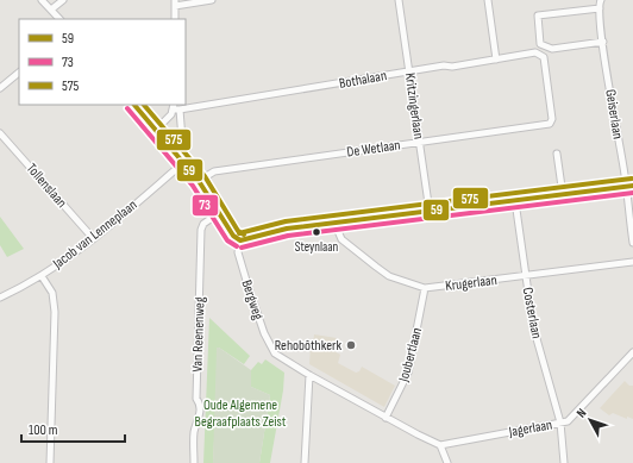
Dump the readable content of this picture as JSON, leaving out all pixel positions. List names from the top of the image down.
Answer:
{
  "streets": {
    "street": [
      "Bothalaan",
      "Kritzingerlaan",
      "Geiserlaan",
      "De Wetlaan",
      "Tollenslaan",
      "Jacob van Lenneplaan",
      "Krugerlaan",
      "Bergweg",
      "Costerlaan",
      "Van Reenenweg",
      "Joubertlaan",
      "Jagerlaan"
    ]
  },
  "crossings": [
    ["Bothalaan", "Kritzingerlaan"],
    ["Bothalaan", "De Wetlaan"],
    ["Kritzingerlaan", "De Wetlaan"],
    ["Tollenslaan", "Jacob van Lenneplaan"],
    ["Krugerlaan", "Costerlaan"],
    ["Krugerlaan", "Joubertlaan"],
    ["Bergweg", "Joubertlaan"],
    ["Bergweg", "Jagerlaan"],
    ["Costerlaan", "Jagerlaan"]
  ],
  "parks": ["Oude Algemene Begraafplaats Zeist"],
  "places": ["Steynlaan", "Rehobôthkerk"],
  "lines": ["transit line 59", "transit line 575", "transit line 73"],
  "legend": ["59", "73", "575"],
  "scale_bar": "100 m",
  "north": "top left"
}
